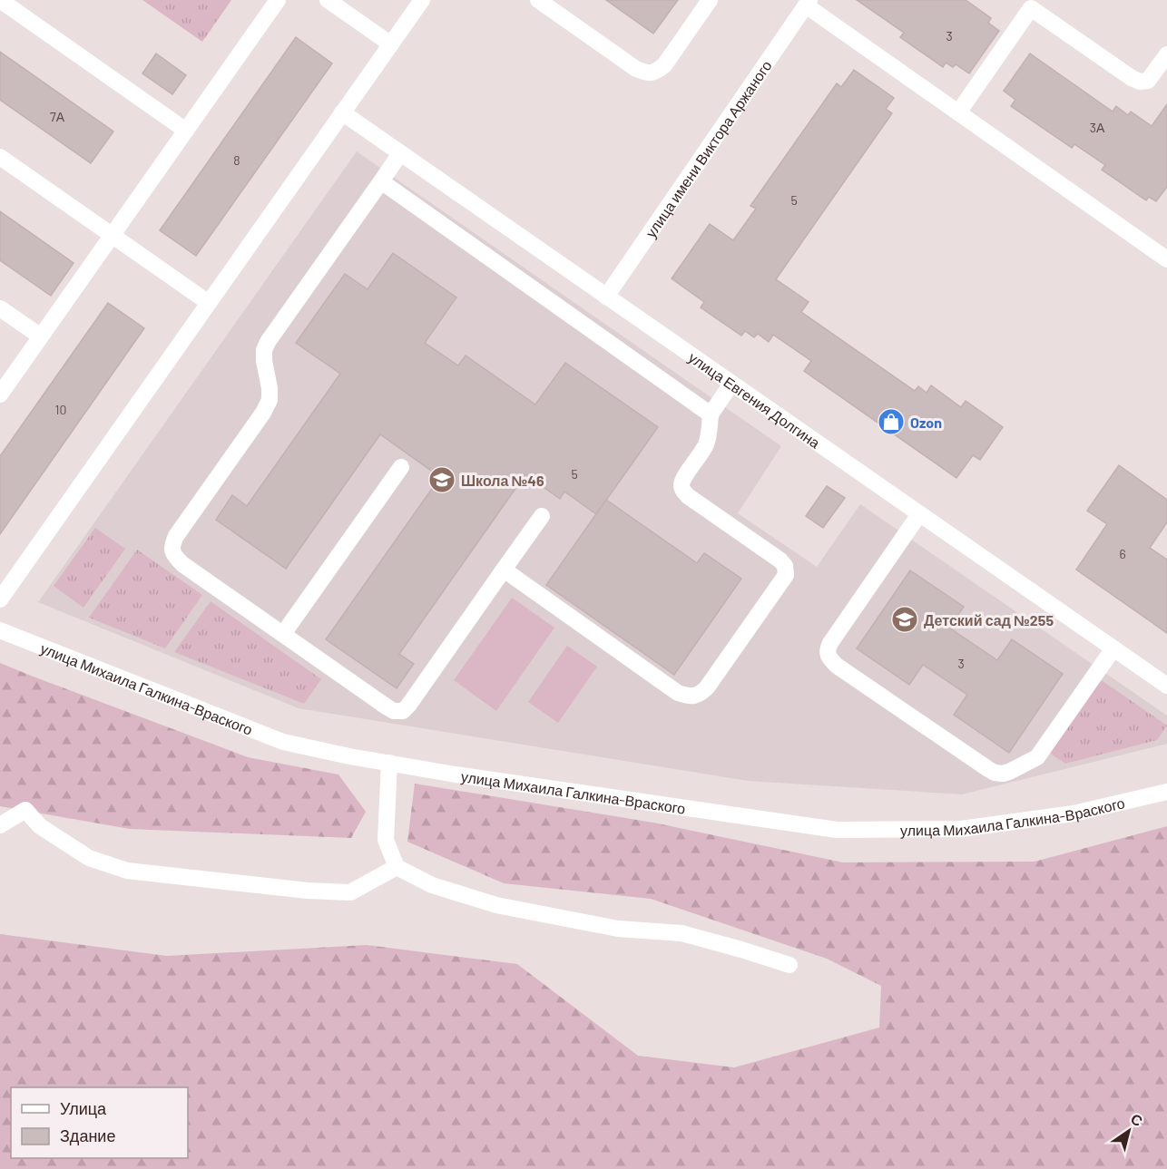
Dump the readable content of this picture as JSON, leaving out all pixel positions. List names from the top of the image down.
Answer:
{
  "streets": {
    "street": ["улица имени Виктора Аржаного", "улица Евгения Долгина", "улица Михаила Галкина-Враского"]
  },
  "crossings": [
    ["улица имени Виктора Аржаного", "улица Евгения Долгина"]
  ],
  "places": {
    "shop": ["Ozon"],
    "school or university": ["Школа №46", "Детский сад №255"]
  },
  "house_numbers": [
    "3",
    "7А",
    "3А",
    "8",
    "5",
    "10",
    "5",
    "6",
    "3"
  ],
  "legend": ["Улица", "Здание"],
  "north": "top right"
}
